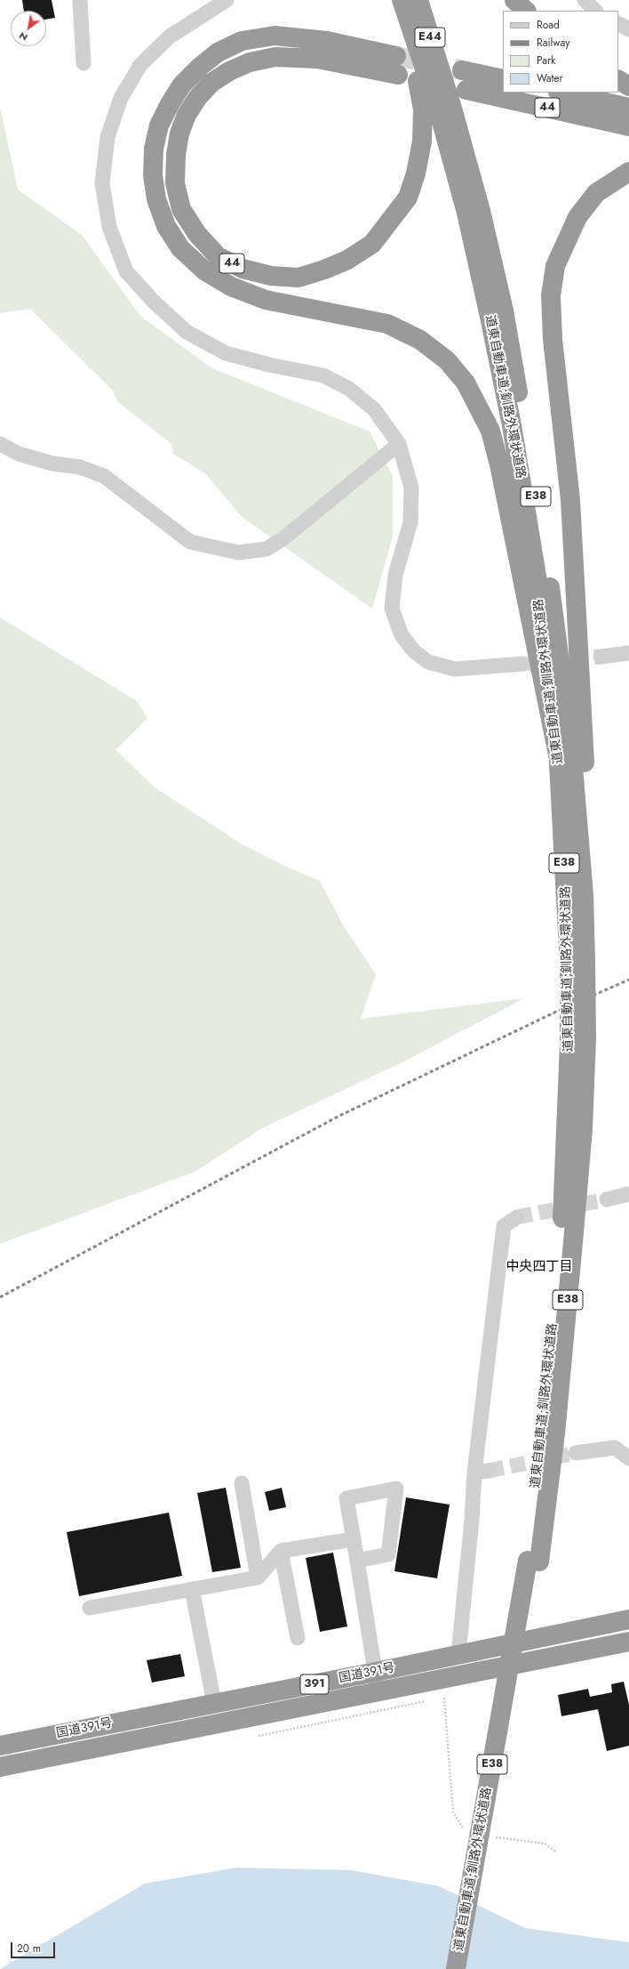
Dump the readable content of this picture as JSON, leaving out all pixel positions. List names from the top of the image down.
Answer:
{
  "streets": {
    "highway": [
      "E44",
      "44",
      "道東自動車道;釧路外環状道路",
      "E38",
      "国道391号",
      "391"
    ]
  },
  "crossings": [
    ["44", "道東自動車道;釧路外環状道路"]
  ],
  "districts": ["中央四丁目"],
  "legend": [
    "Road",
    "Railway",
    "Park",
    "Water"
  ],
  "scale_bar": "20 m",
  "north": "bottom left"
}
